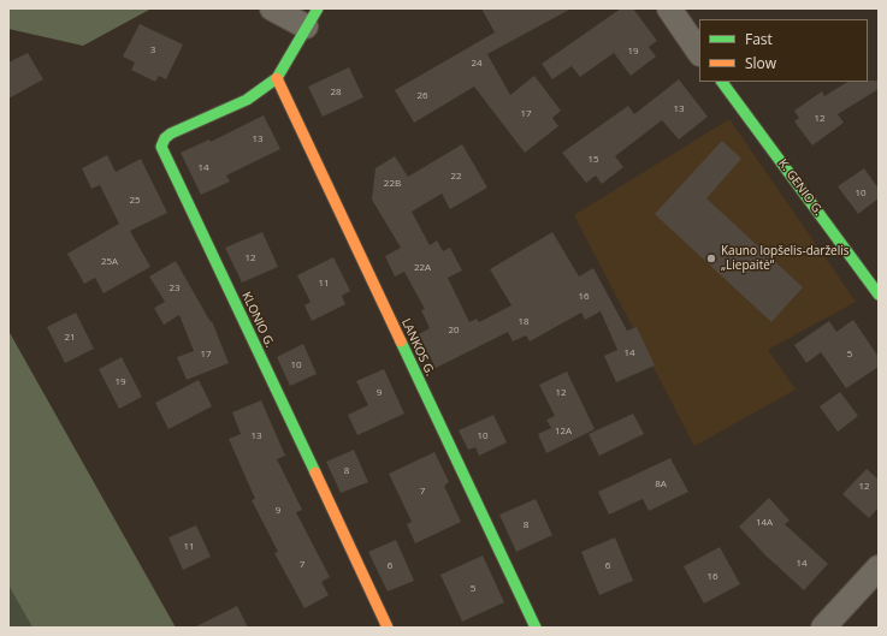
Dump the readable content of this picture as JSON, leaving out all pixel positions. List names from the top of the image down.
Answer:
{
  "streets": {
    "street": ["K. GENIO G.", "KLONIO G.", "LANKOS G."]
  },
  "crossings": [
    ["KLONIO G.", "LANKOS G."]
  ],
  "places": ["Kauno lopšelis-darželis „Liepaitė“"],
  "house_numbers": [
    "3",
    "19",
    "24",
    "28",
    "26",
    "13",
    "17",
    "12",
    "13",
    "15",
    "14",
    "22",
    "22B",
    "10",
    "25",
    "12",
    "25A",
    "22A",
    "11",
    "23",
    "16",
    "18",
    "20",
    "21",
    "14",
    "17",
    "5",
    "10",
    "19",
    "9",
    "12",
    "12A",
    "13",
    "10",
    "8",
    "8A",
    "12",
    "7",
    "9",
    "14A",
    "8",
    "11",
    "14",
    "7",
    "6",
    "6",
    "16",
    "5"
  ],
  "legend": ["Fast", "Slow"]
}
